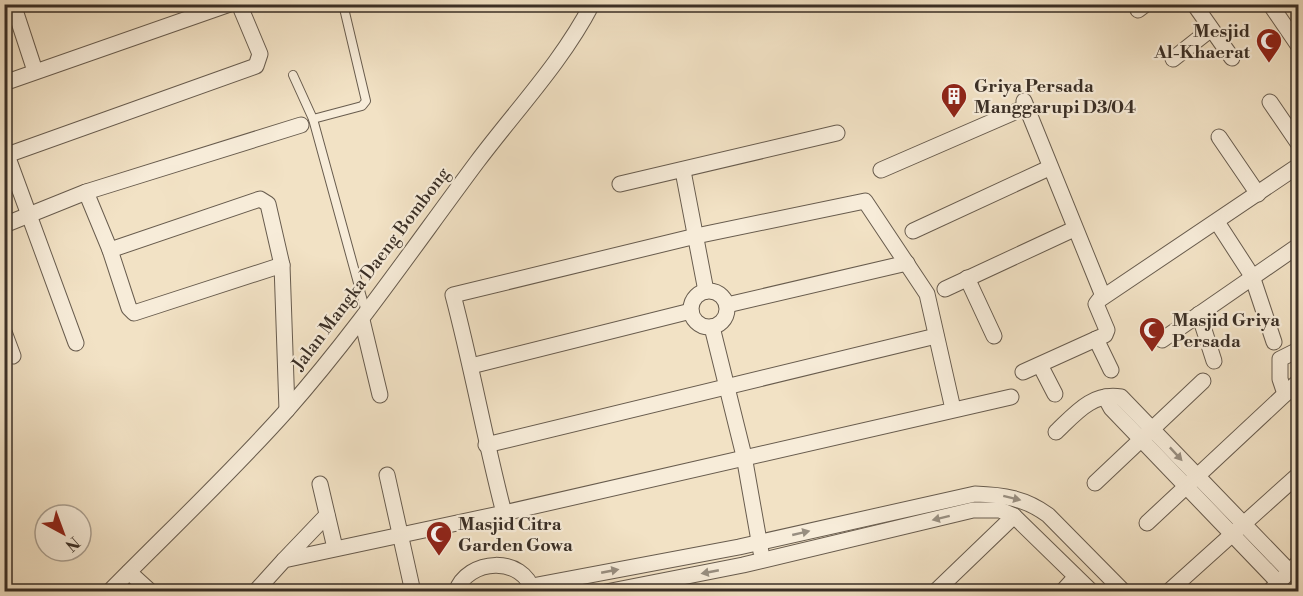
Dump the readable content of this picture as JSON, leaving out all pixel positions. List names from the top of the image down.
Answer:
{
  "streets": {
    "street": ["Jalan Mangka Daeng Bombong"]
  },
  "places": {
    "mosque": ["Mesjid Al-Khaerat", "Masjid Griya Persada", "Masjid Citra Garden Gowa"],
    "building": ["Griya Persada Manggarupi D3/04"]
  },
  "north": "bottom right"
}
